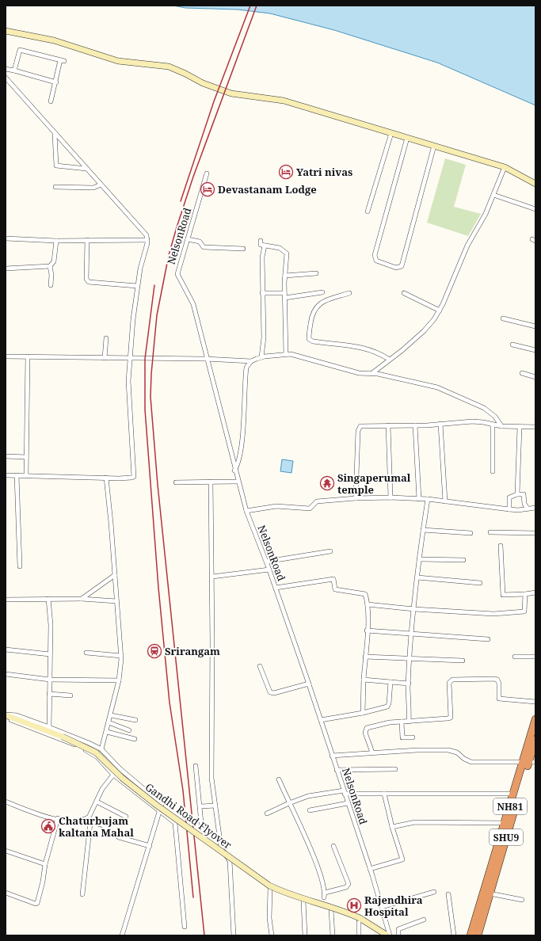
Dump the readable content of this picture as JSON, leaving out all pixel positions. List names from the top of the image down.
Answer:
{
  "streets": {
    "highway": ["NH81", "SHU9"],
    "main road": ["Gandhi Road Flyover"],
    "street": ["NelsonRoad"]
  },
  "crossings": [
    ["NH81", "SHU9"]
  ],
  "places": {
    "hotel": ["Yatri nivas", "Devastanam Lodge"],
    "temple": ["Singaperumal temple"],
    "station": ["Srirangam"],
    "public building": ["Chaturbujam kaltana Mahal"],
    "hospital": ["Rajendhira Hospital"]
  }
}
